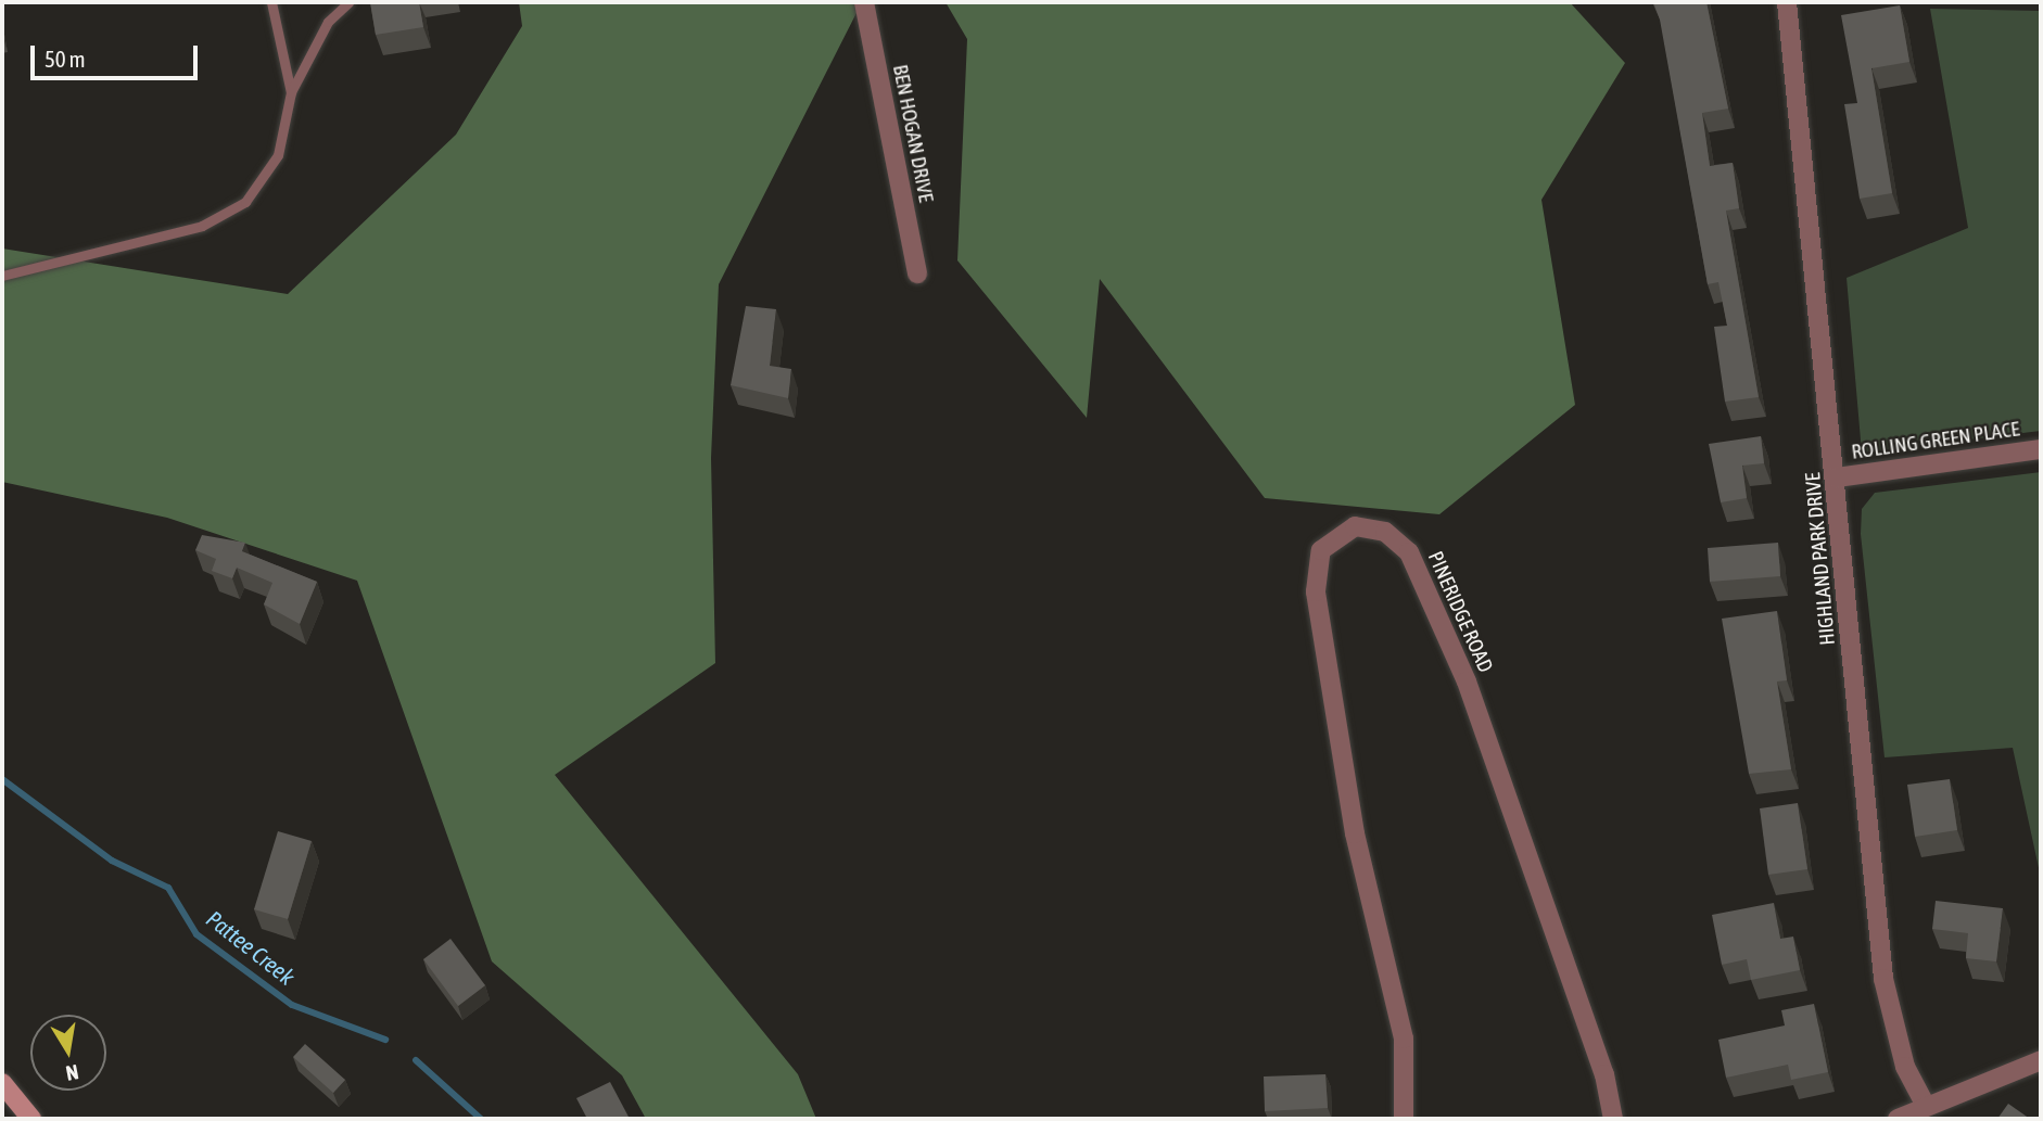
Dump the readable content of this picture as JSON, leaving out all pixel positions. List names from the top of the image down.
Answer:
{
  "streets": {
    "street": [
      "BEN HOGAN DRIVE",
      "ROLLING GREEN PLACE",
      "HIGHLAND PARK DRIVE",
      "PINERIDGE ROAD"
    ]
  },
  "crossings": [
    ["ROLLING GREEN PLACE", "HIGHLAND PARK DRIVE"]
  ],
  "water": ["Pattee Creek"],
  "scale_bar": "50 m",
  "north": "bottom"
}
